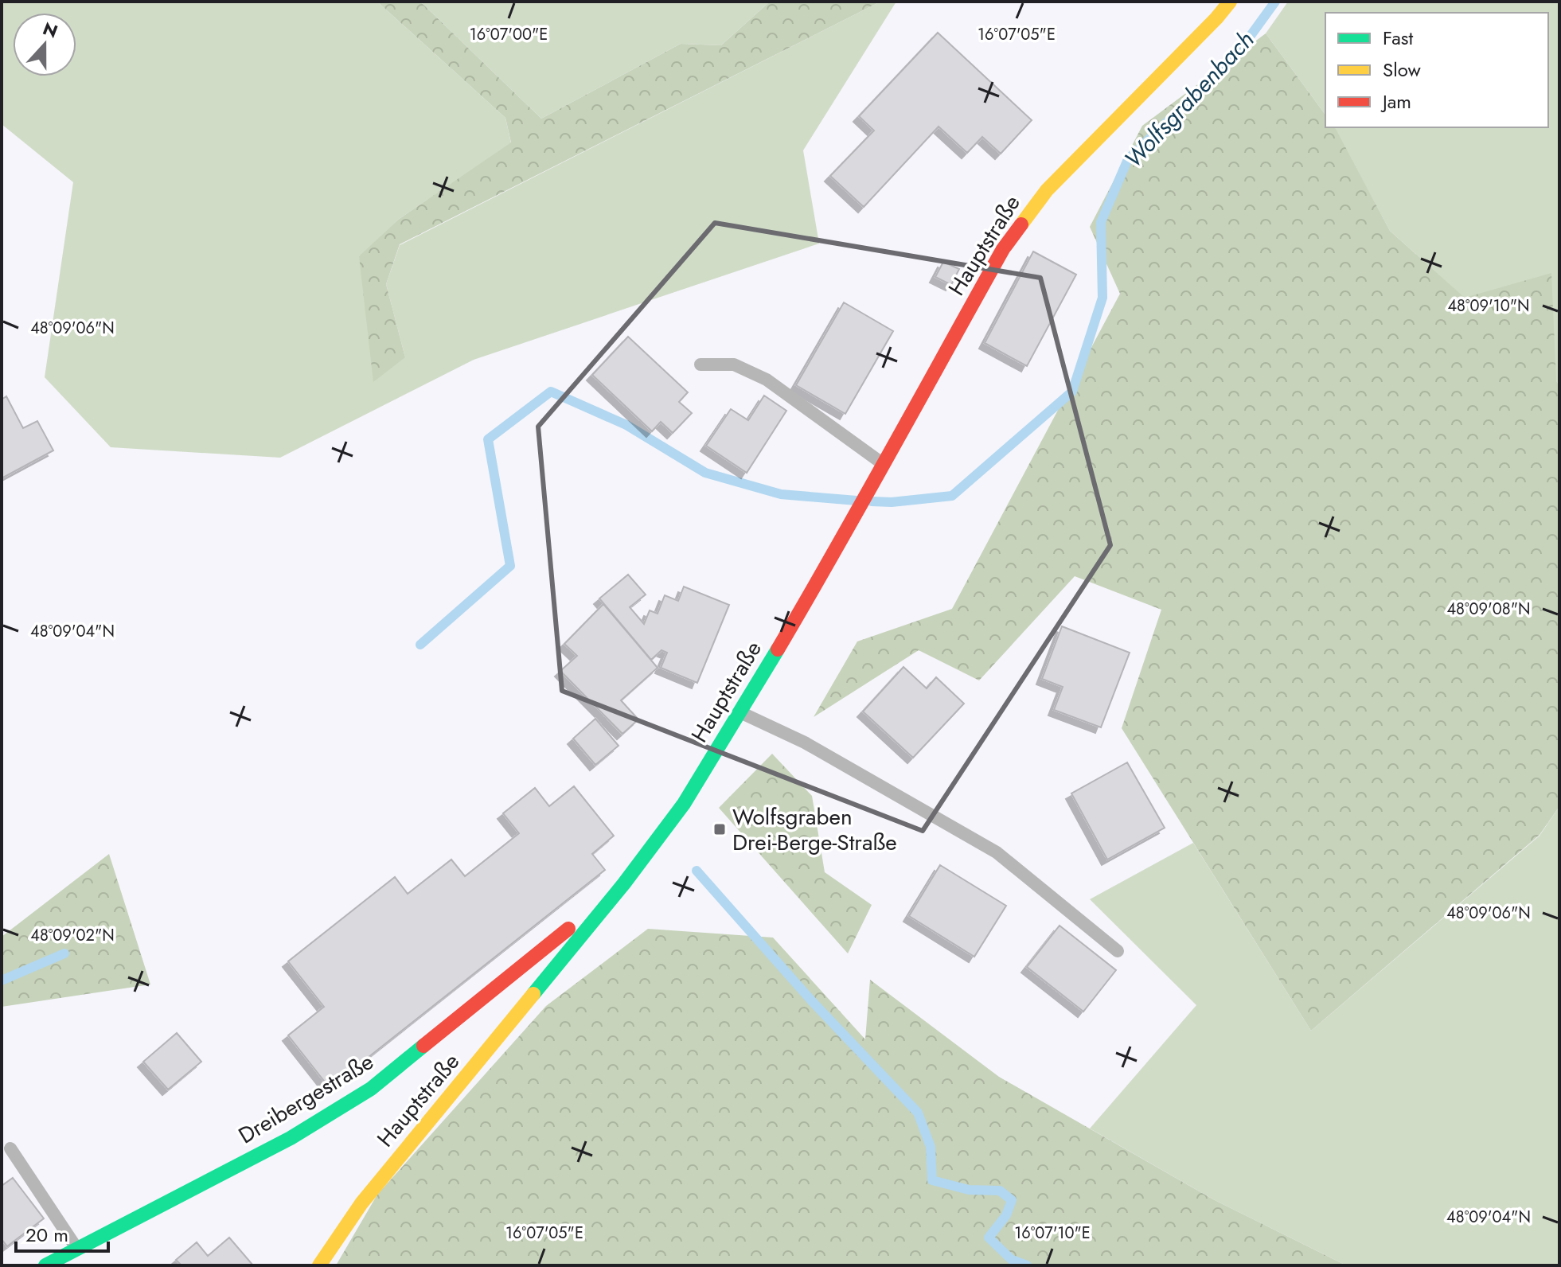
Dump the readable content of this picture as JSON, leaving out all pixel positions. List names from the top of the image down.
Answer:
{
  "streets": {
    "main road": ["Hauptstraße", "Dreibergestraße"]
  },
  "crossings": [
    ["Hauptstraße", "Dreibergestraße"]
  ],
  "water": ["Wolfsgrabenbach"],
  "places": {
    "transit": ["Wolfsgraben Drei-Berge-Straße"]
  },
  "legend": ["Fast", "Slow", "Jam"],
  "scale_bar": "20 m",
  "north": "top",
  "coordinates": [
    "16°07'00\"E",
    "16°07'05\"E",
    "48°09'10\"N",
    "48°09'06\"N",
    "48°09'08\"N",
    "48°09'04\"N",
    "48°09'02\"N",
    "16°07'10\"E"
  ]
}
